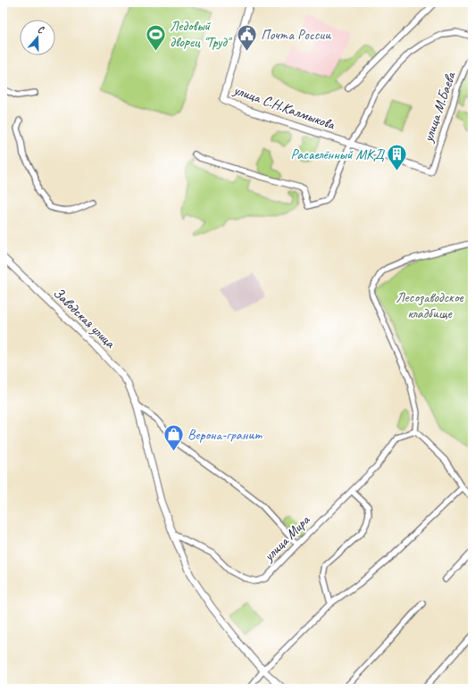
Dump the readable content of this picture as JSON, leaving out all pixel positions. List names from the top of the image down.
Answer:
{
  "streets": {
    "street": [
      "улица С.Н.Калмыкова",
      "улица М.Баева",
      "Заводская улица",
      "улица Мира"
    ]
  },
  "crossings": [
    ["улица С.Н.Калмыкова", "улица М.Баева"]
  ],
  "parks": ["Лесозаводское кладбище"],
  "places": {
    "sports": ["Ледовый дворец \"Труд\""],
    "public building": ["Почта России"],
    "building": ["Расаелённый МКД"],
    "shop": ["Верона-гранит"]
  },
  "north": "top"
}
